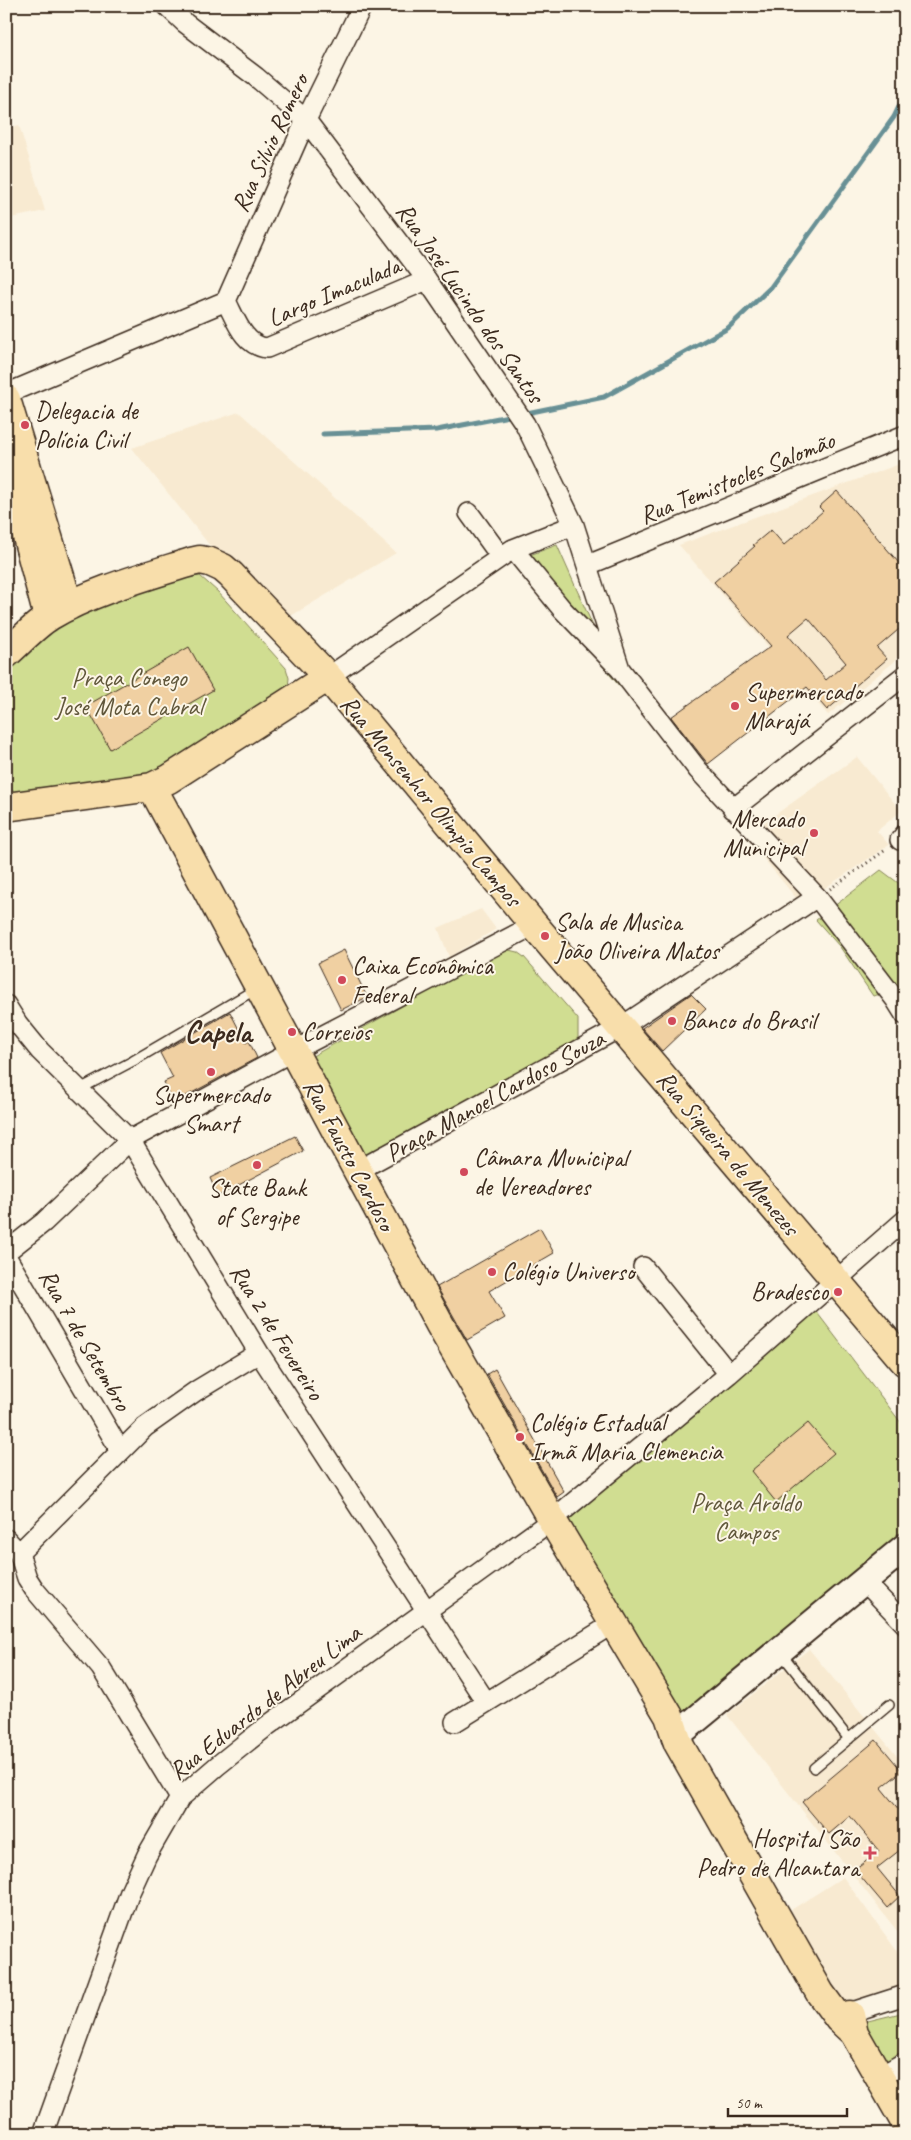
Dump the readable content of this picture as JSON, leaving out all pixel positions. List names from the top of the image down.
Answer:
{
  "streets": {
    "main road": [
      "Rua Monsenhor Olimpio Campos",
      "Praça Manoel Cardoso Souza",
      "Rua Siqueira de Menezes",
      "Rua Fausto Cardoso"
    ],
    "street": [
      "Rua Silvio Romero",
      "Largo Imaculada",
      "Rua José Lucindo dos Santos",
      "Rua Temistocles Salomão",
      "Rua 2 de Fevereiro",
      "Rua 7 de Setembro",
      "Rua Eduardo de Abreu Lima"
    ]
  },
  "crossings": [
    ["Rua Silvio Romero", "Largo Imaculada"],
    ["Rua Silvio Romero", "Rua José Lucindo dos Santos"],
    ["Largo Imaculada", "Rua José Lucindo dos Santos"],
    ["Rua José Lucindo dos Santos", "Rua Temistocles Salomão"],
    ["Rua Monsenhor Olimpio Campos", "Praça Manoel Cardoso Souza"],
    ["Praça Manoel Cardoso Souza", "Rua Siqueira de Menezes"],
    ["Praça Manoel Cardoso Souza", "Rua Fausto Cardoso"],
    ["Rua Fausto Cardoso", "Rua Eduardo de Abreu Lima"],
    ["Rua 2 de Fevereiro", "Rua Eduardo de Abreu Lima"]
  ],
  "districts": ["Capela"],
  "parks": ["Praça Conego José Mota Cabral", "Praça Aroldo Campos"],
  "places": {
    "other": [
      "Delegacia de Polícia Civil",
      "Supermercado Marajá",
      "Mercado Municipal",
      "Sala de Musica João Oliveira Matos",
      "Caixa Econômica Federal",
      "Banco do Brasil",
      "Correios",
      "Supermercado Smart",
      "State Bank of Sergipe",
      "Câmara Municipal de Vereadores",
      "Colégio Universo",
      "Bradesco",
      "Colégio Estadual Irmã Maria Clemencia"
    ],
    "health": ["Hospital São Pedro de Alcantara"]
  },
  "scale_bar": "50 m"
}
